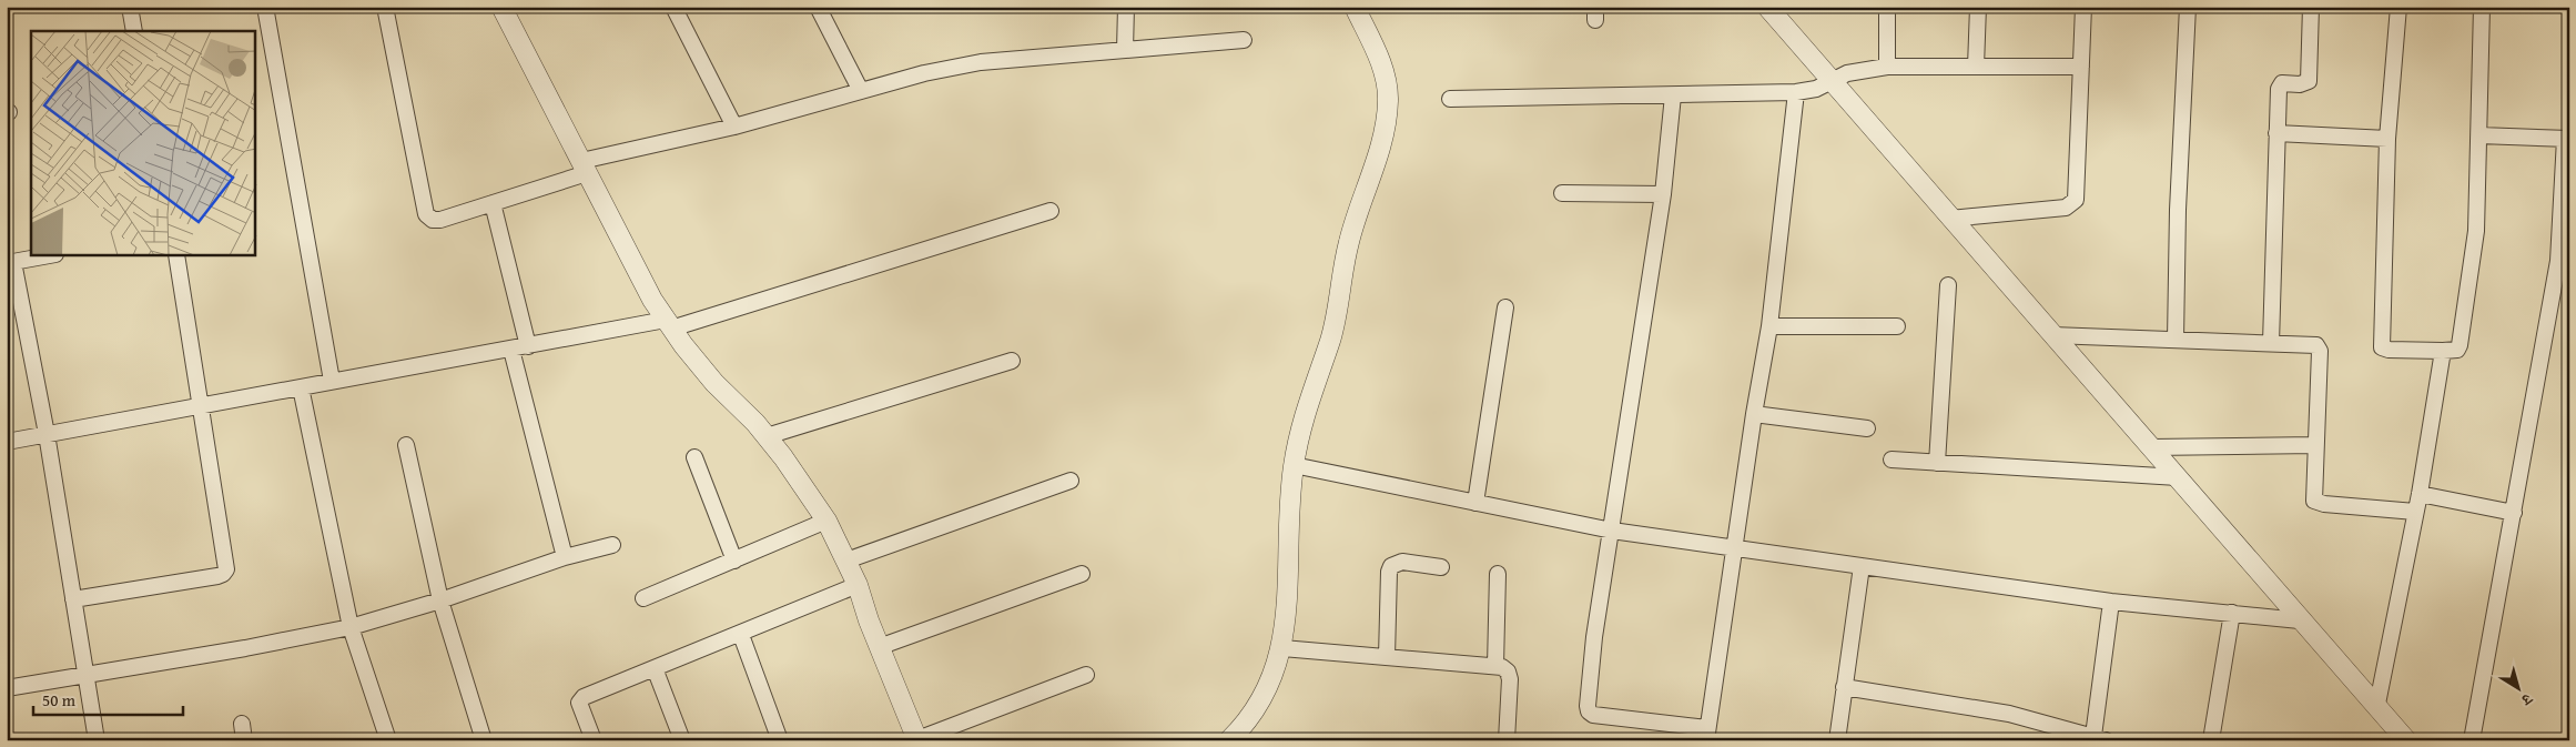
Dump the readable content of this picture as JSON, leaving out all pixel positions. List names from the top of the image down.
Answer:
{
  "scale_bar": "50 m",
  "north": "bottom right"
}
